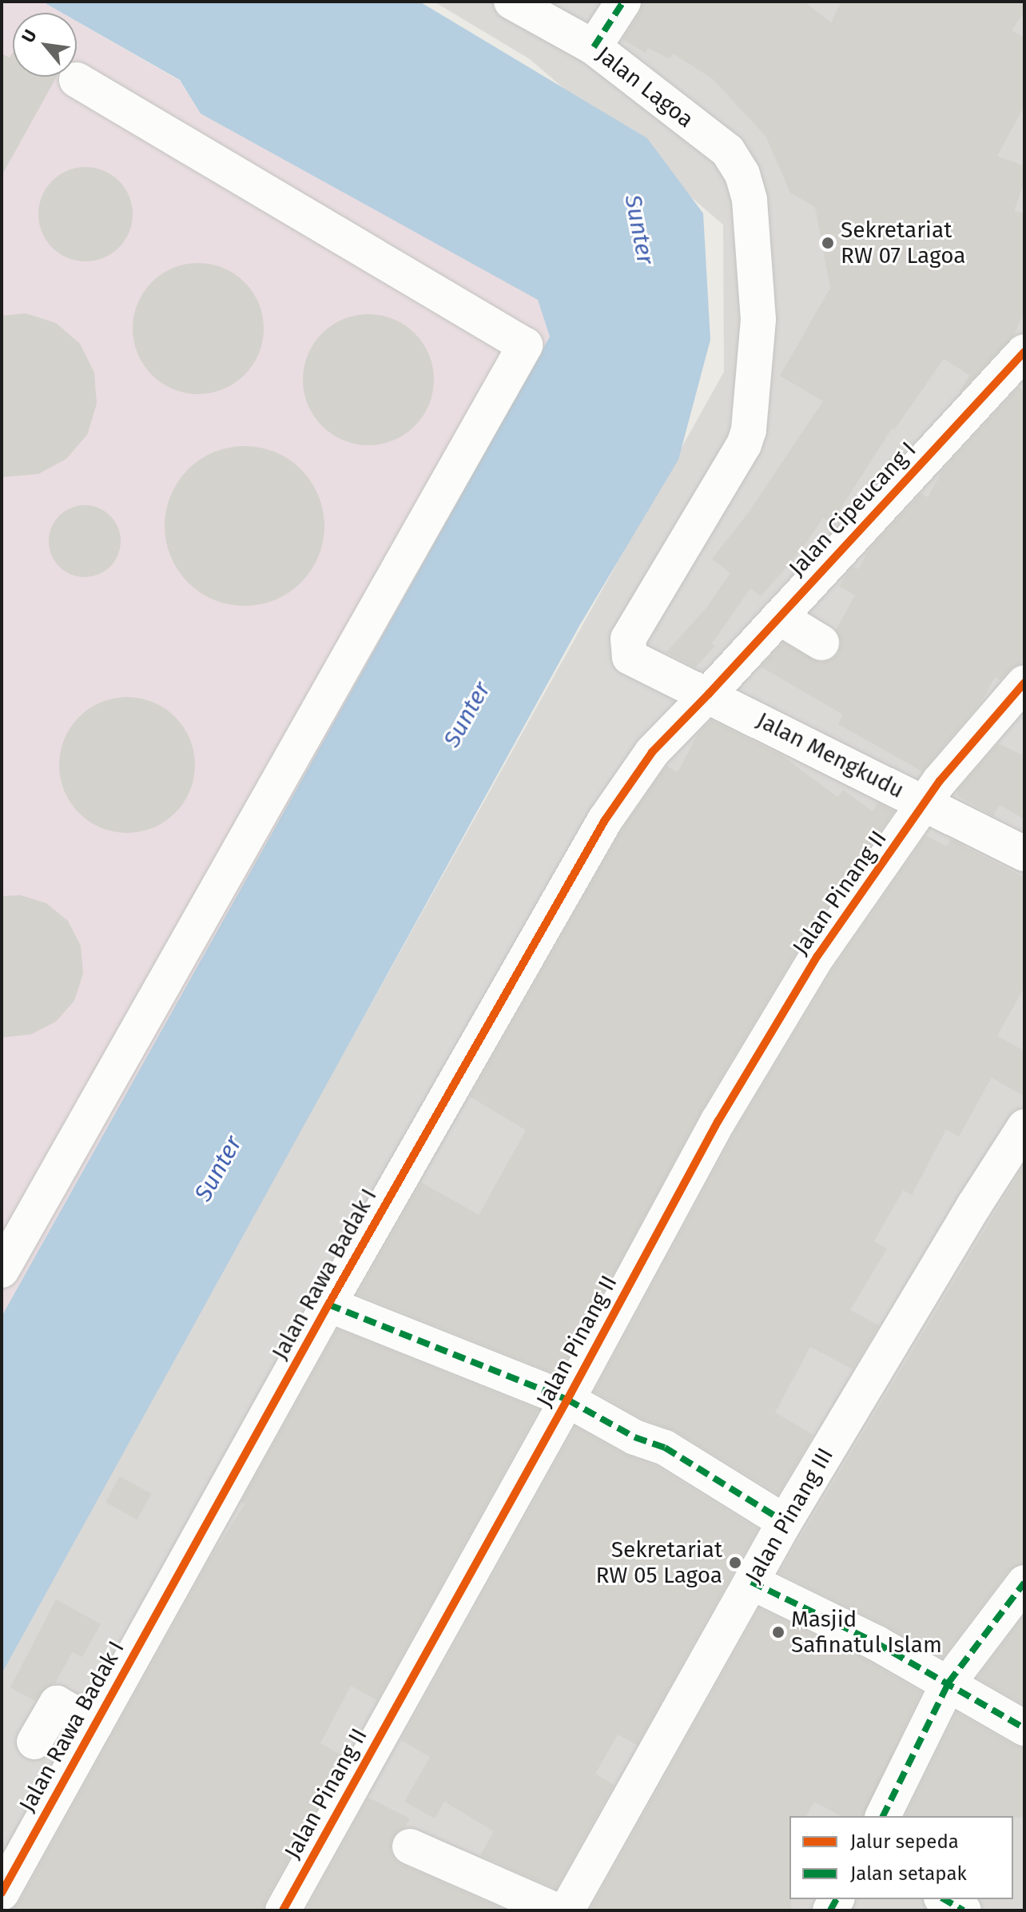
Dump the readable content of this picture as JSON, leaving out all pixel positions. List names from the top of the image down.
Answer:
{
  "streets": {
    "street": [
      "Jalan Lagoa",
      "Jalan Cipeucang I",
      "Jalan Mengkudu",
      "Jalan Pinang II",
      "Jalan Rawa Badak I",
      "Jalan Pinang III"
    ]
  },
  "crossings": [
    ["Jalan Lagoa", "Jalan Mengkudu"],
    ["Jalan Cipeucang I", "Jalan Mengkudu"],
    ["Jalan Cipeucang I", "Jalan Rawa Badak I"],
    ["Jalan Mengkudu", "Jalan Pinang II"],
    ["Jalan Mengkudu", "Jalan Rawa Badak I"]
  ],
  "water": ["Sunter"],
  "places": ["Sekretariat RW 07 Lagoa", "Sekretariat RW 05 Lagoa", "Masjid Safinatul Islam"],
  "legend": ["Jalur sepeda", "Jalan setapak"],
  "north": "top left"
}
